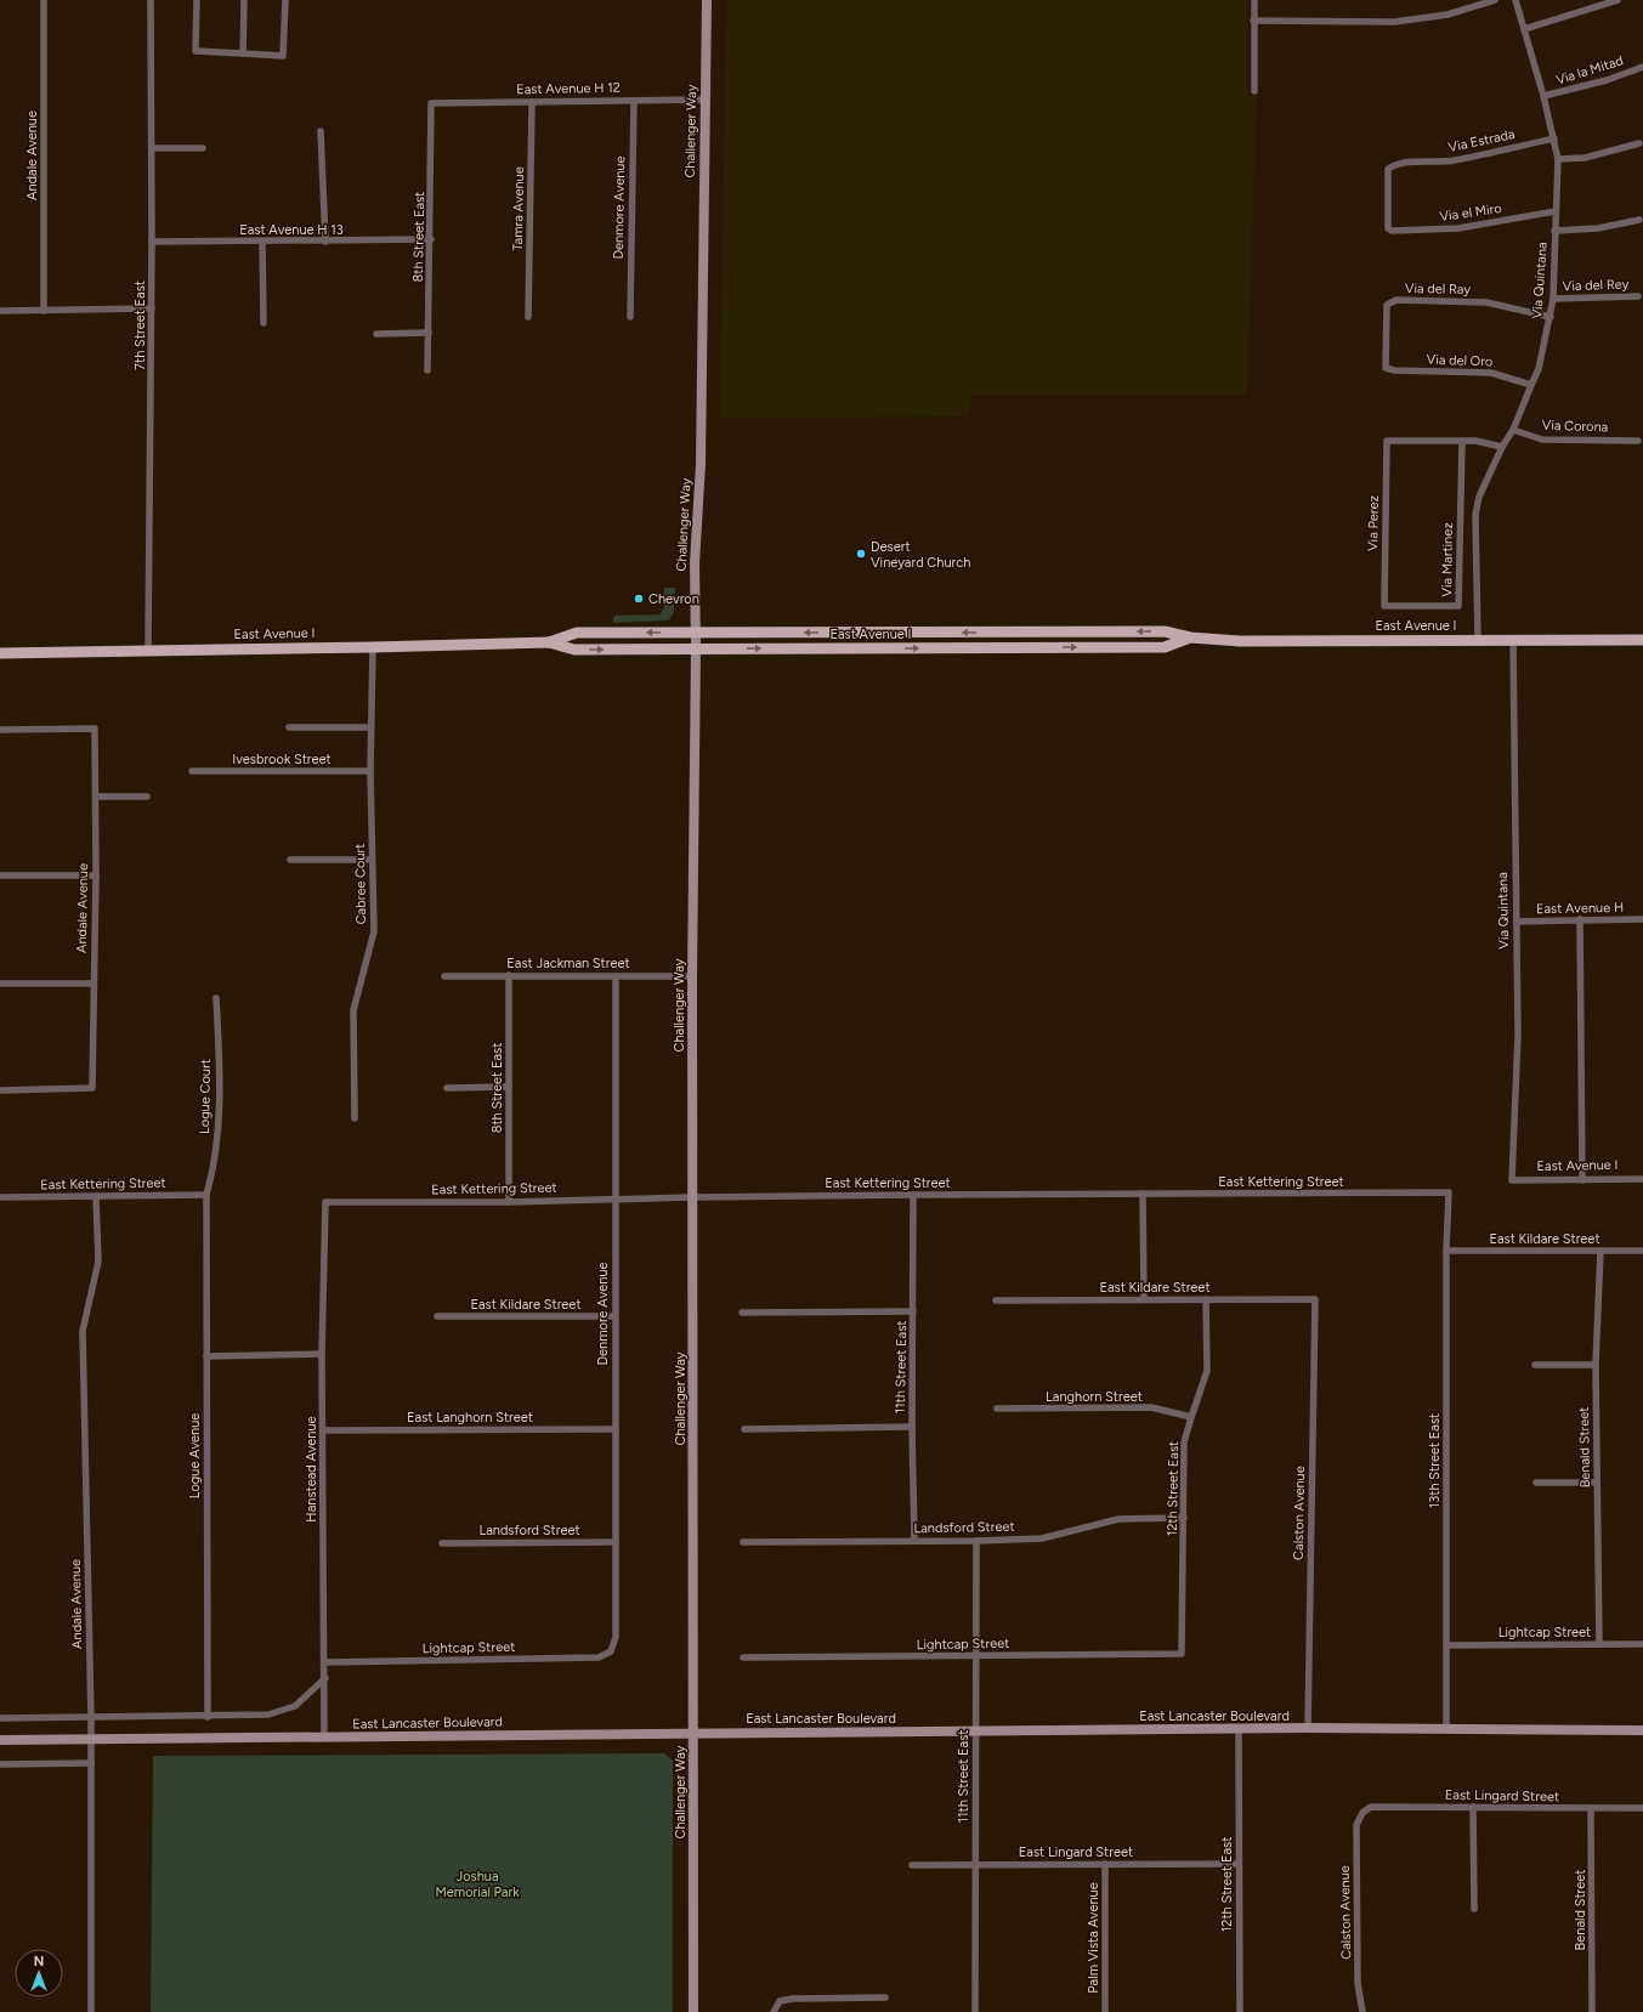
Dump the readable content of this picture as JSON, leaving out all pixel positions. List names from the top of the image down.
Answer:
{
  "streets": {
    "main road": ["Challenger Way", "East Avenue I", "East Lancaster Boulevard"],
    "street": [
      "Via la Mitad",
      "East Avenue H 12",
      "Via Estrada",
      "Andale Avenue",
      "Denmore Avenue",
      "Tamra Avenue",
      "Via el Miro",
      "East Avenue H 13",
      "8th Street East",
      "Via Quintana",
      "Via del Rey",
      "Via del Ray",
      "7th Street East",
      "Via del Oro",
      "Via Corona",
      "Via Perez",
      "Via Martinez",
      "Ivesbrook Street",
      "Cabree Court",
      "East Avenue H",
      "East Jackman Street",
      "Logue Court",
      "East Kettering Street",
      "East Kildare Street",
      "11th Street East",
      "Langhorn Street",
      "East Langhorn Street",
      "Benald Street",
      "Logue Avenue",
      "13th Street East",
      "Hanstead Avenue",
      "12th Street East",
      "Calston Avenue",
      "Landsford Street",
      "Lightcap Street",
      "East Lingard Street",
      "Palm Vista Avenue"
    ]
  },
  "crossings": [
    ["Via la Mitad", "Via Quintana"],
    ["East Avenue H 12", "Challenger Way"],
    ["East Avenue H 12", "Denmore Avenue"],
    ["East Avenue H 12", "Tamra Avenue"],
    ["East Avenue H 12", "8th Street East"],
    ["Challenger Way", "East Avenue I"],
    ["Challenger Way", "East Jackman Street"],
    ["Challenger Way", "East Kettering Street"],
    ["Challenger Way", "East Lancaster Boulevard"],
    ["Via Estrada", "Via el Miro"],
    ["Via Estrada", "Via Quintana"],
    ["Andale Avenue", "East Kettering Street"],
    ["Andale Avenue", "East Lancaster Boulevard"],
    ["Denmore Avenue", "East Jackman Street"],
    ["Denmore Avenue", "East Kettering Street"],
    ["Denmore Avenue", "East Kildare Street"],
    ["Denmore Avenue", "East Langhorn Street"],
    ["Denmore Avenue", "Landsford Street"],
    ["Denmore Avenue", "Lightcap Street"],
    ["Via el Miro", "Via Quintana"],
    ["East Avenue H 13", "8th Street East"],
    ["East Avenue H 13", "7th Street East"],
    ["8th Street East", "East Jackman Street"],
    ["8th Street East", "East Kettering Street"],
    ["Via Quintana", "Via del Rey"],
    ["Via Quintana", "Via del Ray"],
    ["Via Quintana", "Via del Oro"],
    ["Via Quintana", "Via Corona"],
    ["Via Quintana", "East Avenue I"],
    ["Via Quintana", "East Avenue H"],
    ["Via del Ray", "Via del Oro"],
    ["7th Street East", "East Avenue I"],
    ["Via Perez", "Via Martinez"],
    ["East Avenue I", "Cabree Court"],
    ["Ivesbrook Street", "Cabree Court"],
    ["Logue Court", "East Kettering Street"],
    ["Logue Court", "Logue Avenue"],
    ["East Kettering Street", "11th Street East"],
    ["East Kettering Street", "Logue Avenue"],
    ["East Kettering Street", "13th Street East"],
    ["East Kettering Street", "Hanstead Avenue"],
    ["East Kildare Street", "Benald Street"],
    ["East Kildare Street", "13th Street East"],
    ["East Kildare Street", "12th Street East"],
    ["East Kildare Street", "Calston Avenue"],
    ["11th Street East", "Landsford Street"],
    ["11th Street East", "Lightcap Street"],
    ["11th Street East", "East Lancaster Boulevard"],
    ["11th Street East", "East Lingard Street"],
    ["Langhorn Street", "12th Street East"],
    ["East Langhorn Street", "Hanstead Avenue"],
    ["Benald Street", "Lightcap Street"],
    ["Benald Street", "East Lingard Street"],
    ["13th Street East", "Lightcap Street"],
    ["13th Street East", "East Lancaster Boulevard"],
    ["Hanstead Avenue", "Lightcap Street"],
    ["Hanstead Avenue", "East Lancaster Boulevard"],
    ["12th Street East", "Landsford Street"],
    ["12th Street East", "Lightcap Street"],
    ["12th Street East", "East Lancaster Boulevard"],
    ["12th Street East", "East Lingard Street"],
    ["Calston Avenue", "East Lancaster Boulevard"],
    ["Calston Avenue", "East Lingard Street"],
    ["East Lingard Street", "Palm Vista Avenue"]
  ],
  "parks": ["Joshua Memorial Park"],
  "places": ["Desert Vineyard Church", "Chevron"],
  "north": "top"
}
